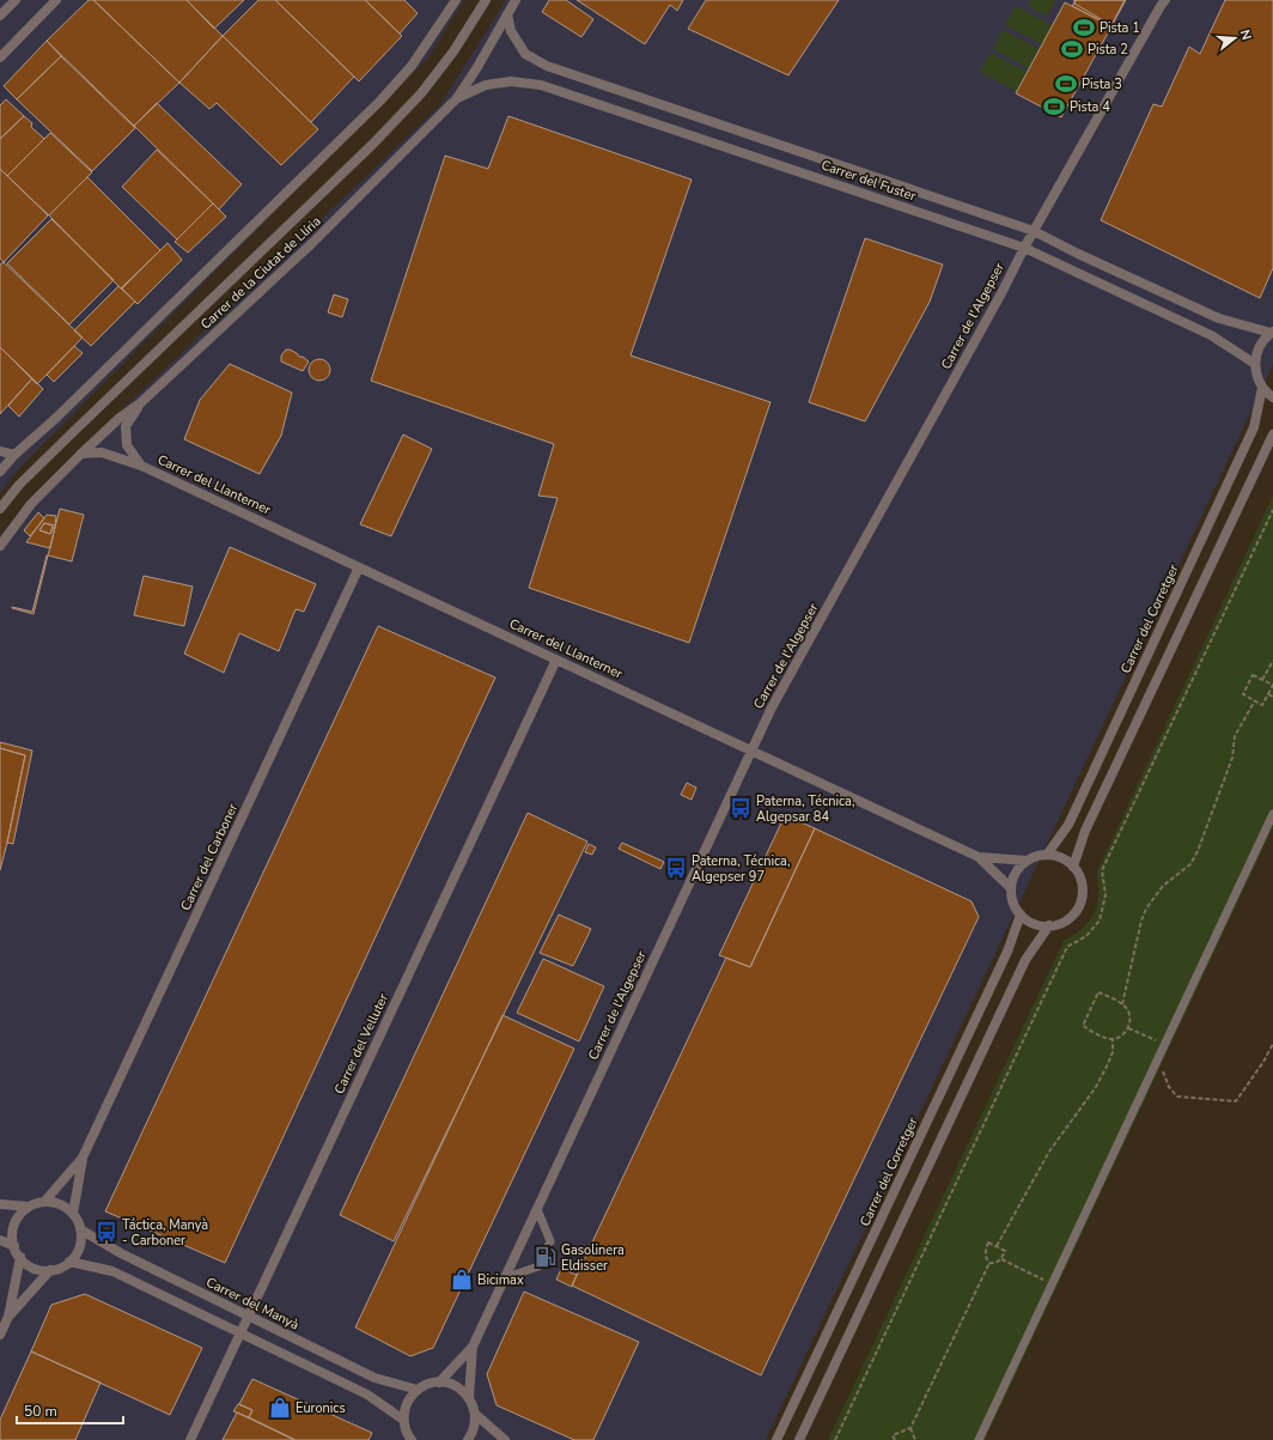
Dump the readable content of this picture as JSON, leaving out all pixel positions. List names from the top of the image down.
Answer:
{
  "streets": {
    "street": [
      "Carrer del Fuster",
      "Carrer de la Ciutat de Llíria",
      "Carrer de l'Algepser",
      "Carrer del Llanterner",
      "Carrer del Corretger",
      "Carrer del Carboner",
      "Carrer del Velluter",
      "Carrer del Manyà"
    ]
  },
  "crossings": [
    ["Carrer del Fuster", "Carrer de la Ciutat de Llíria"],
    ["Carrer del Fuster", "Carrer de l'Algepser"],
    ["Carrer de la Ciutat de Llíria", "Carrer del Llanterner"],
    ["Carrer de l'Algepser", "Carrer del Llanterner"],
    ["Carrer del Llanterner", "Carrer del Corretger"],
    ["Carrer del Llanterner", "Carrer del Carboner"],
    ["Carrer del Llanterner", "Carrer del Velluter"],
    ["Carrer del Carboner", "Carrer del Manyà"],
    ["Carrer del Velluter", "Carrer del Manyà"]
  ],
  "places": {
    "sports": [
      "Pista 1",
      "Pista 2",
      "Pista 3",
      "Pista 4"
    ],
    "bus stop": ["Paterna, Técnica, Algepsar 84", "Paterna, Técnica, Algepser 97", "Táctica, Manyà - Carboner"],
    "fuel station": ["Gasolinera Eldisser"],
    "shop": ["Bicimax", "Euronics"]
  },
  "scale_bar": "50 m",
  "north": "right"
}
